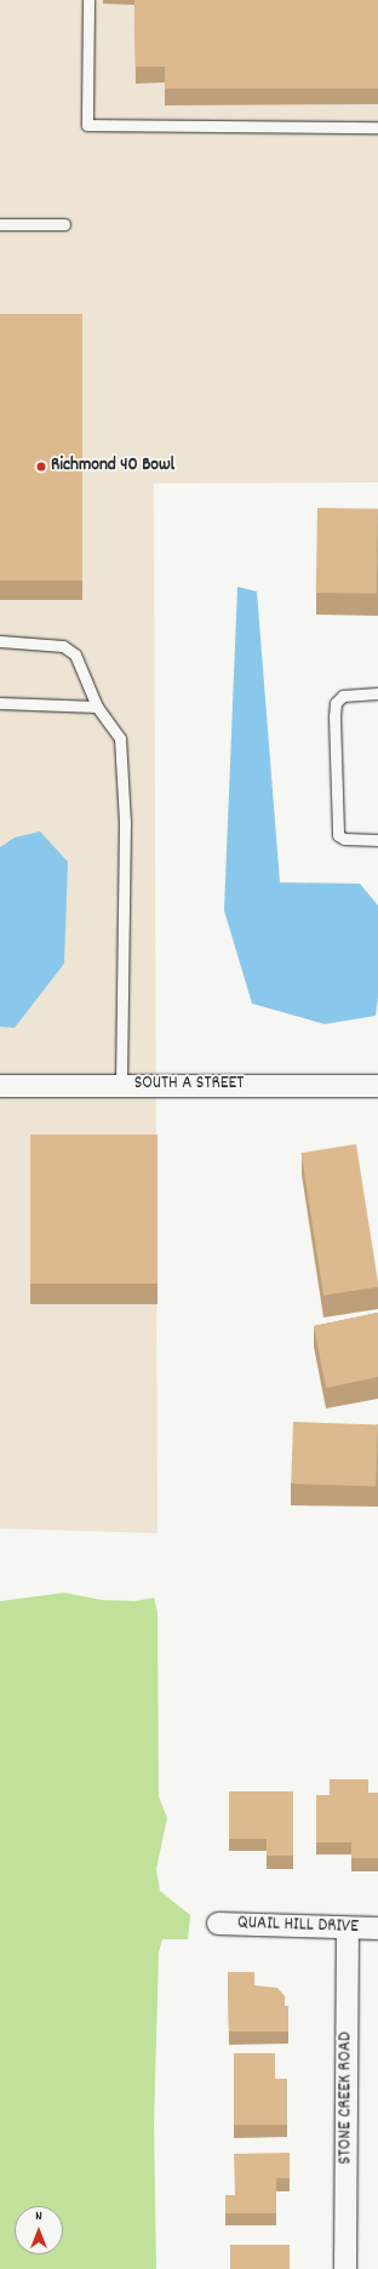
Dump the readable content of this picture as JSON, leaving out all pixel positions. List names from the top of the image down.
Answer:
{
  "streets": {
    "street": ["SOUTH A STREET", "QUAIL HILL DRIVE", "STONE CREEK ROAD"]
  },
  "crossings": [
    ["QUAIL HILL DRIVE", "STONE CREEK ROAD"]
  ],
  "places": ["Richmond 40 Bowl"],
  "north": "top"
}
